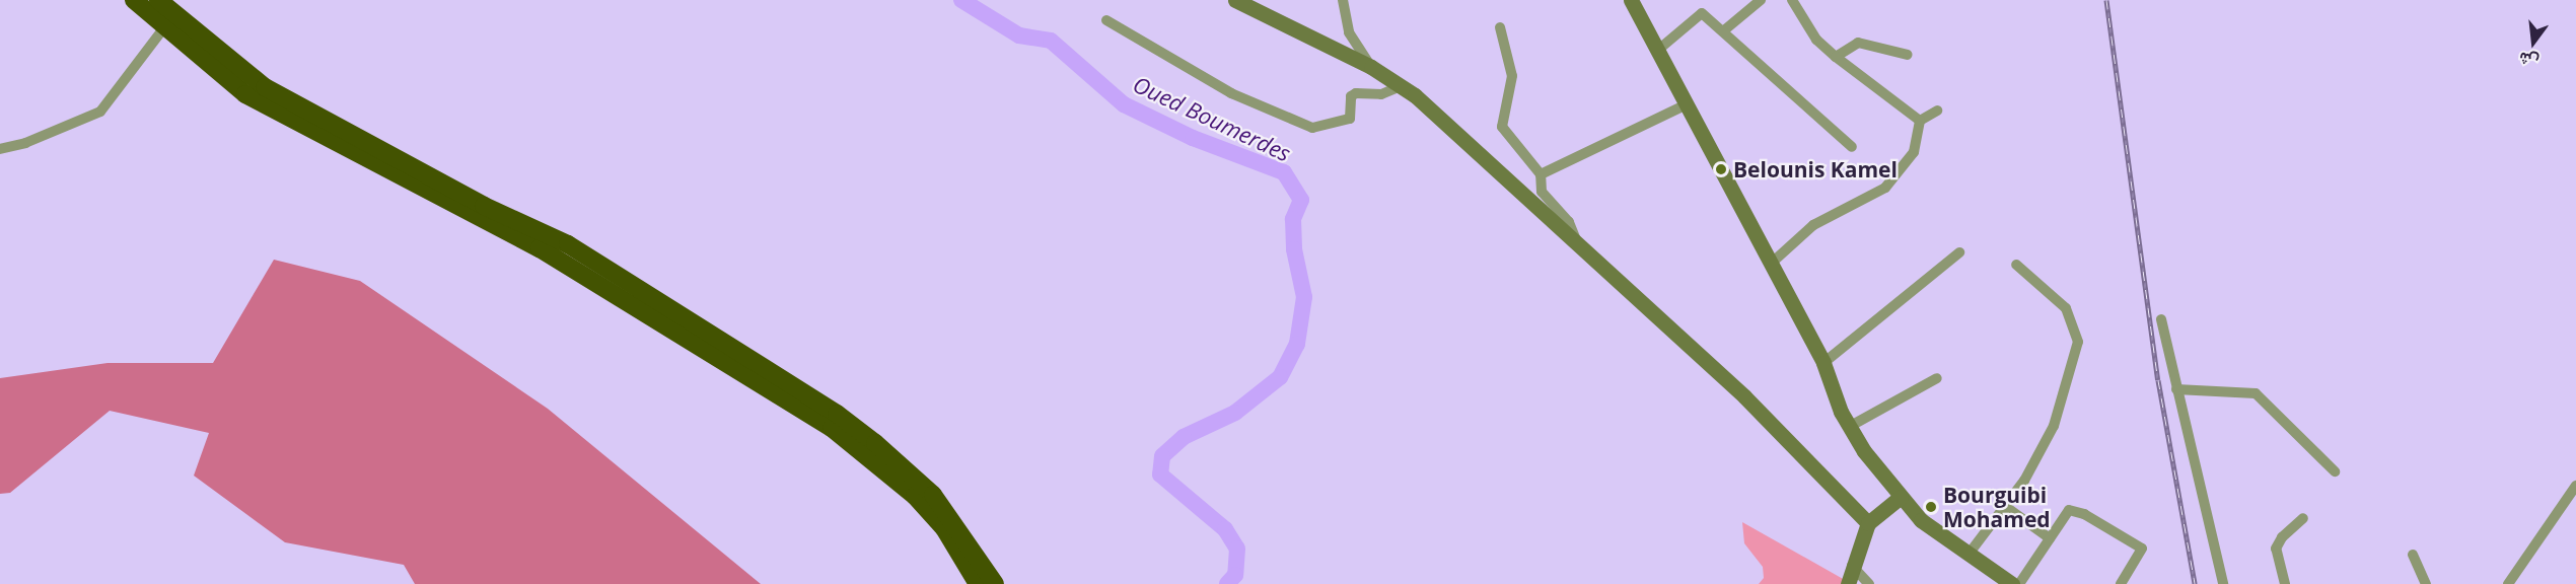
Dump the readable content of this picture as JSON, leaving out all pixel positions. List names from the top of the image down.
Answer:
{
  "water": ["Oued Boumerdes"],
  "places": ["Belounis Kamel", "Bourguibi Mohamed"],
  "north": "bottom"
}
